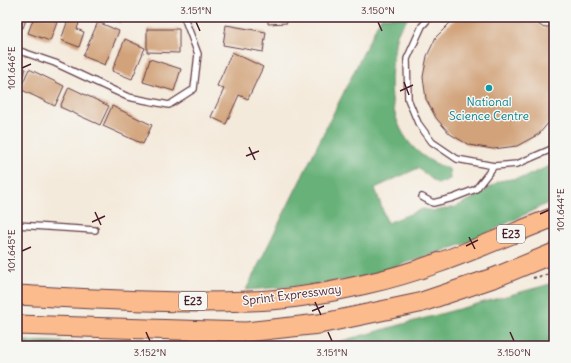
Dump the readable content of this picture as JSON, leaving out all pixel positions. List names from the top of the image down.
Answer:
{
  "streets": {
    "highway": ["E23", "Sprint Expressway"]
  },
  "places": ["National Science Centre"],
  "coordinates": [
    "3.151°N",
    "3.150°N",
    "101.646°E",
    "101.644°E",
    "101.645°E",
    "3.152°N"
  ]
}
